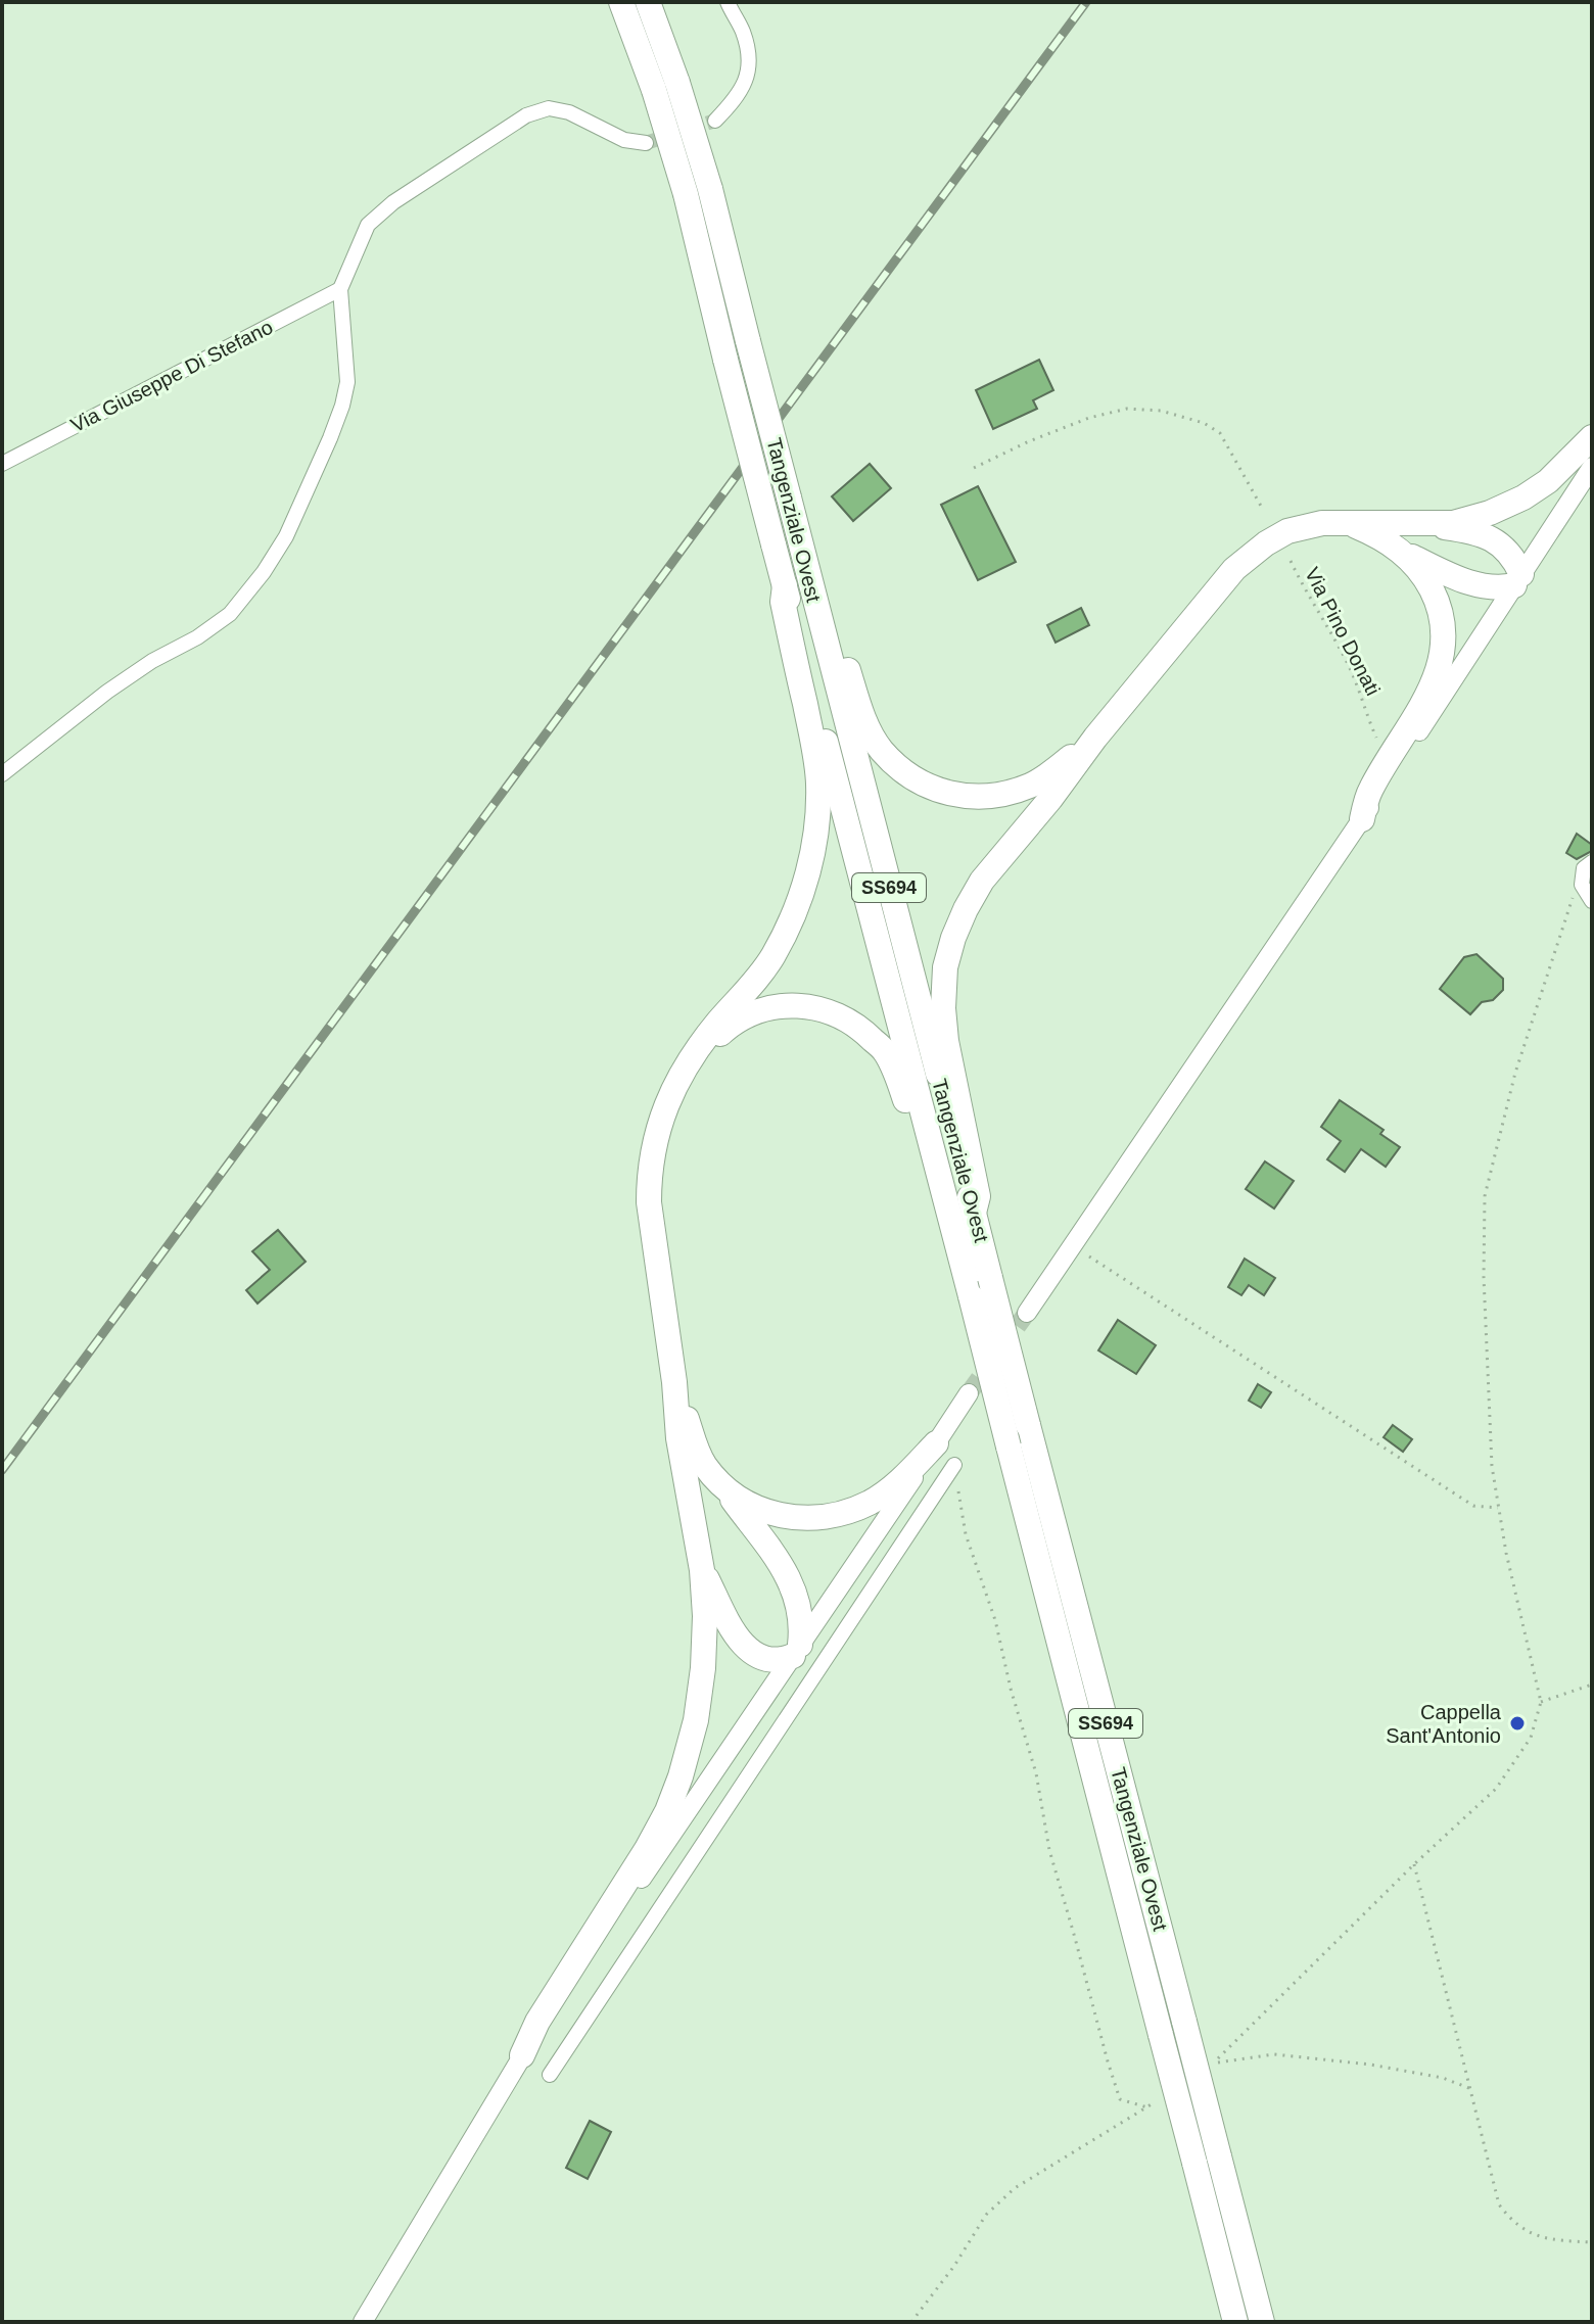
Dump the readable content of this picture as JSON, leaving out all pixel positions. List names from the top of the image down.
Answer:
{
  "streets": {
    "highway": ["Tangenziale Ovest", "SS694"],
    "street": ["Via Giuseppe Di Stefano"],
    "path": ["Via Pino Donati"]
  },
  "places": ["Cappella Sant'Antonio"]
}
